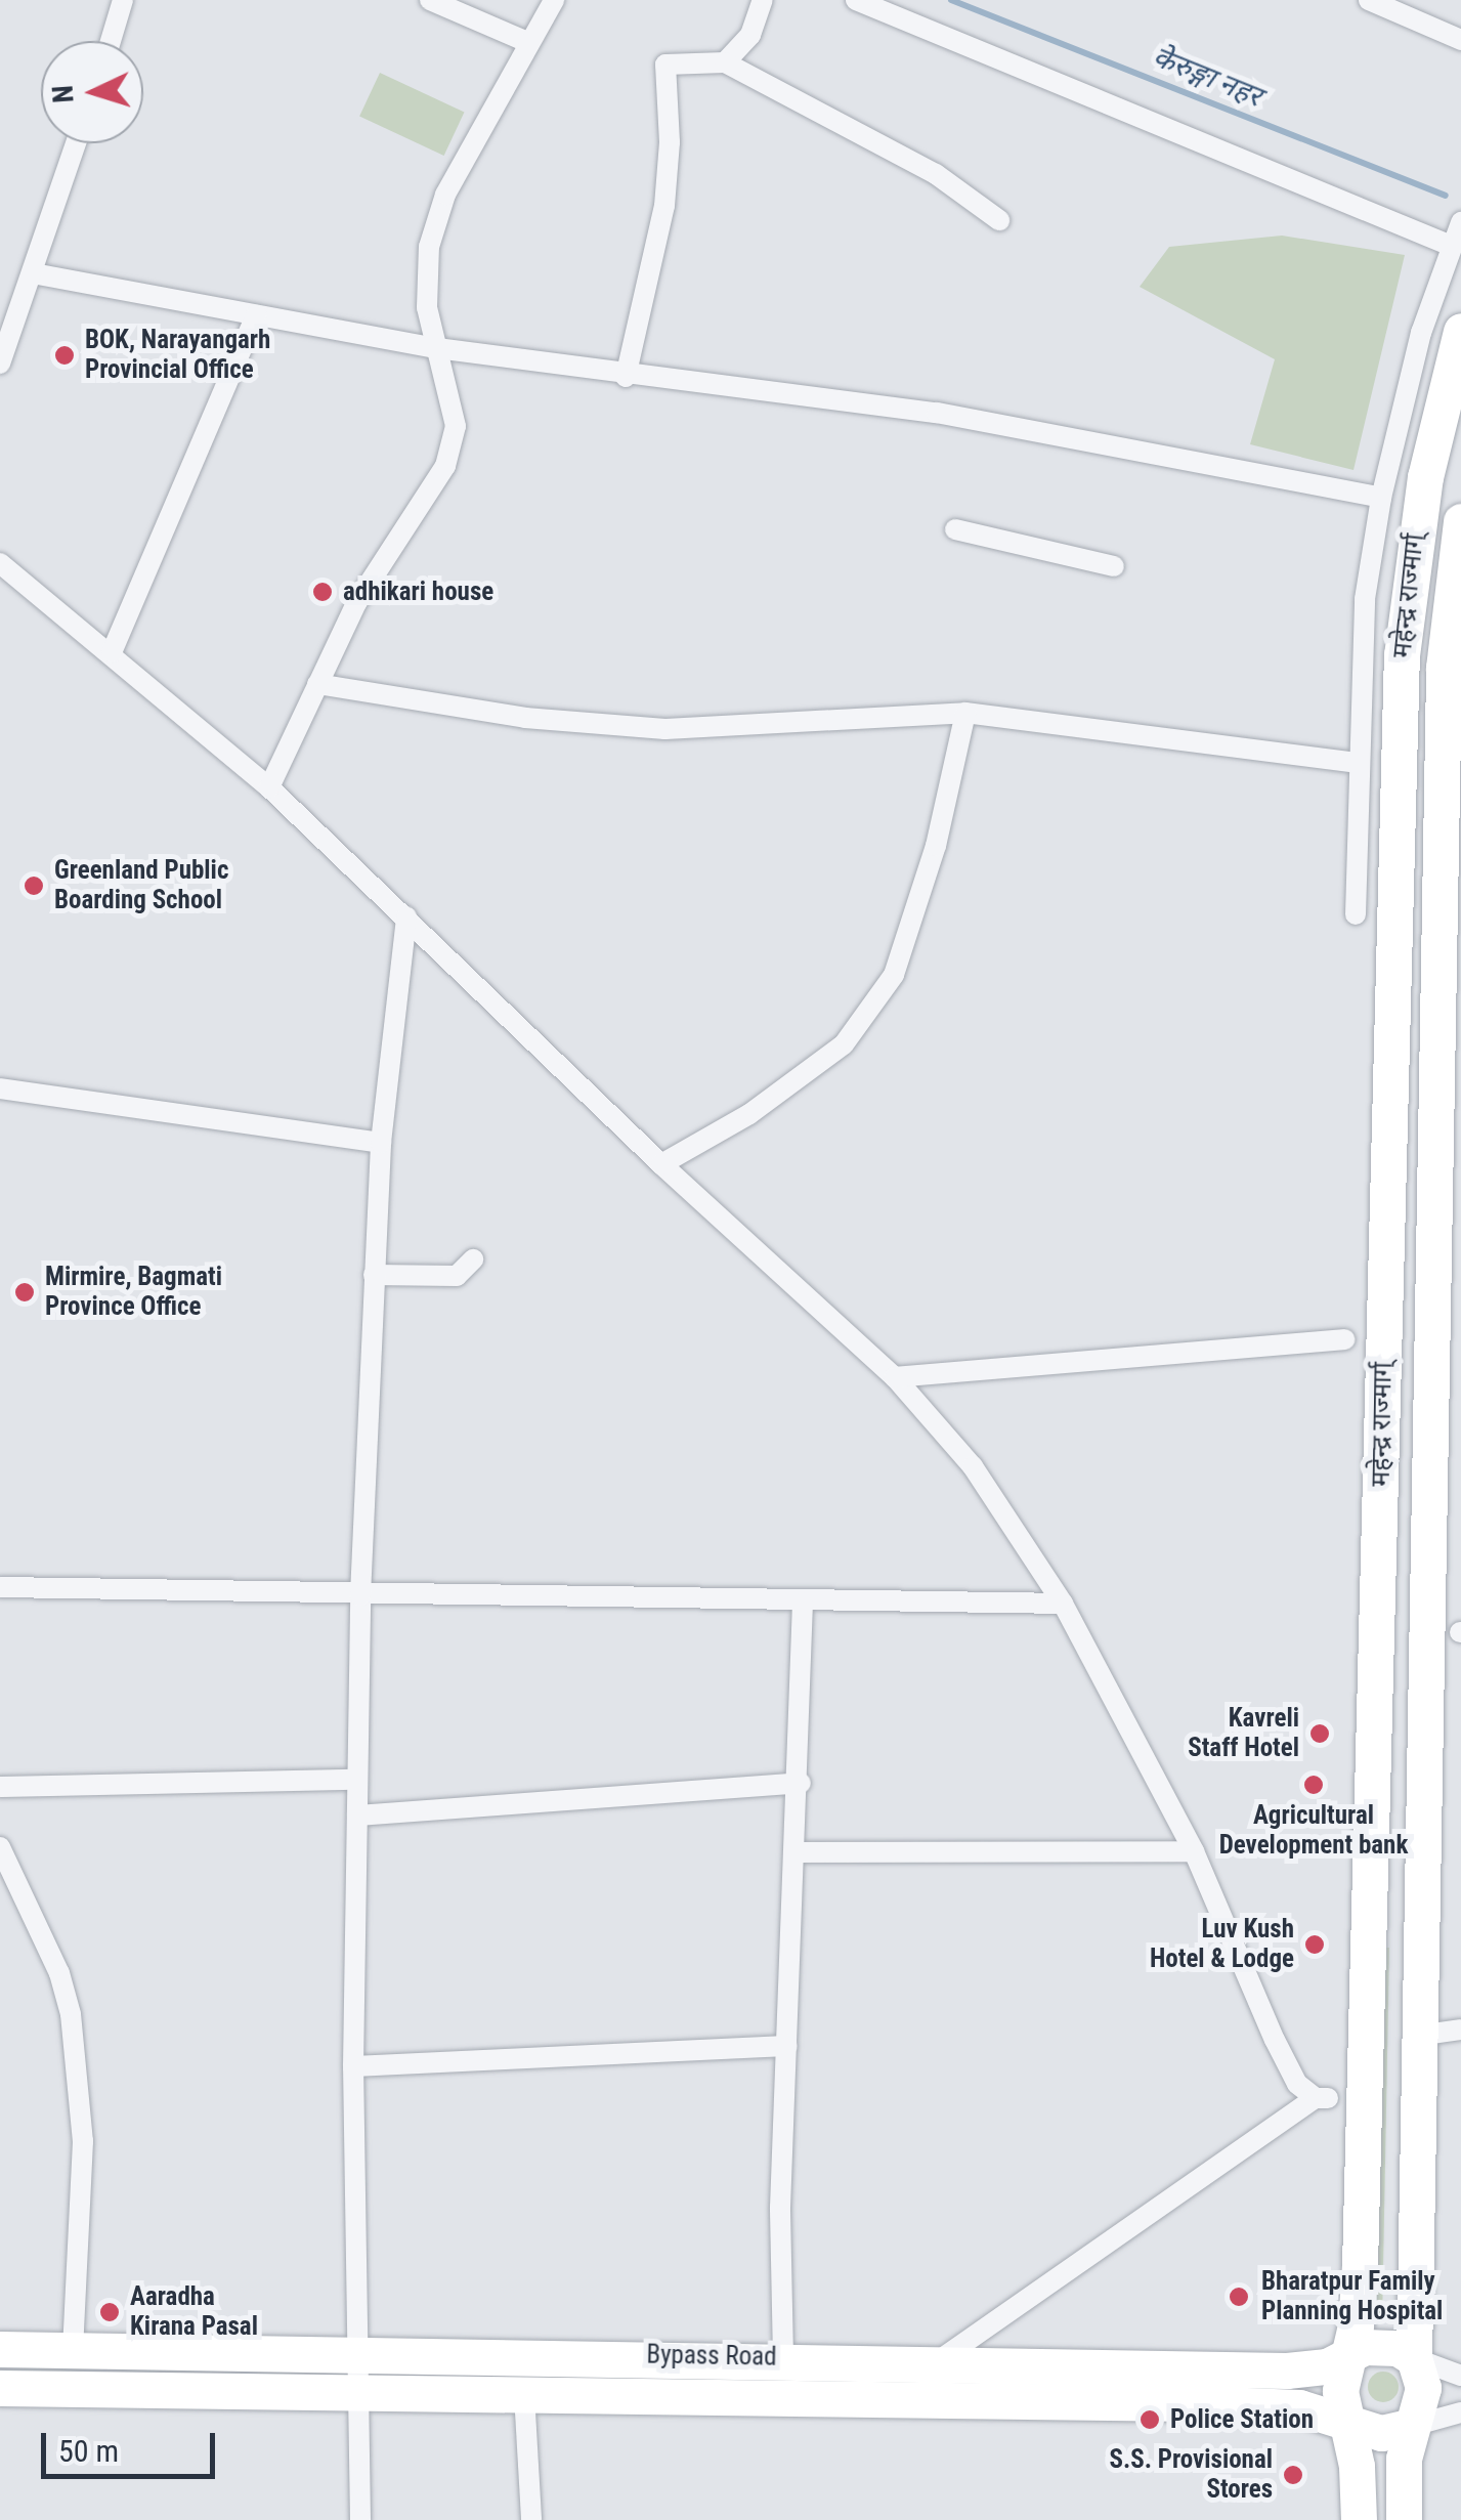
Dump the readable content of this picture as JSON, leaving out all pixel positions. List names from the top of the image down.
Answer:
{
  "streets": {
    "highway": ["महेन्द्र राज्मार्ग्", "Bypass Road"]
  },
  "crossings": [
    ["महेन्द्र राज्मार्ग्", "Bypass Road"]
  ],
  "water": ["केेरुङ्गा नहर"],
  "places": [
    "BOK, Narayangarh Provincial Office",
    "adhikari house",
    "Greenland Public Boarding School",
    "Mirmire, Bagmati Province Office",
    "Kavreli Staff Hotel",
    "Agricultural Development bank",
    "Luv Kush Hotel & Lodge",
    "Bharatpur Family Planning Hospital",
    "Aaradha Kirana Pasal",
    "Police Station",
    "S.S. Provisional Stores"
  ],
  "scale_bar": "50 m",
  "north": "left"
}
